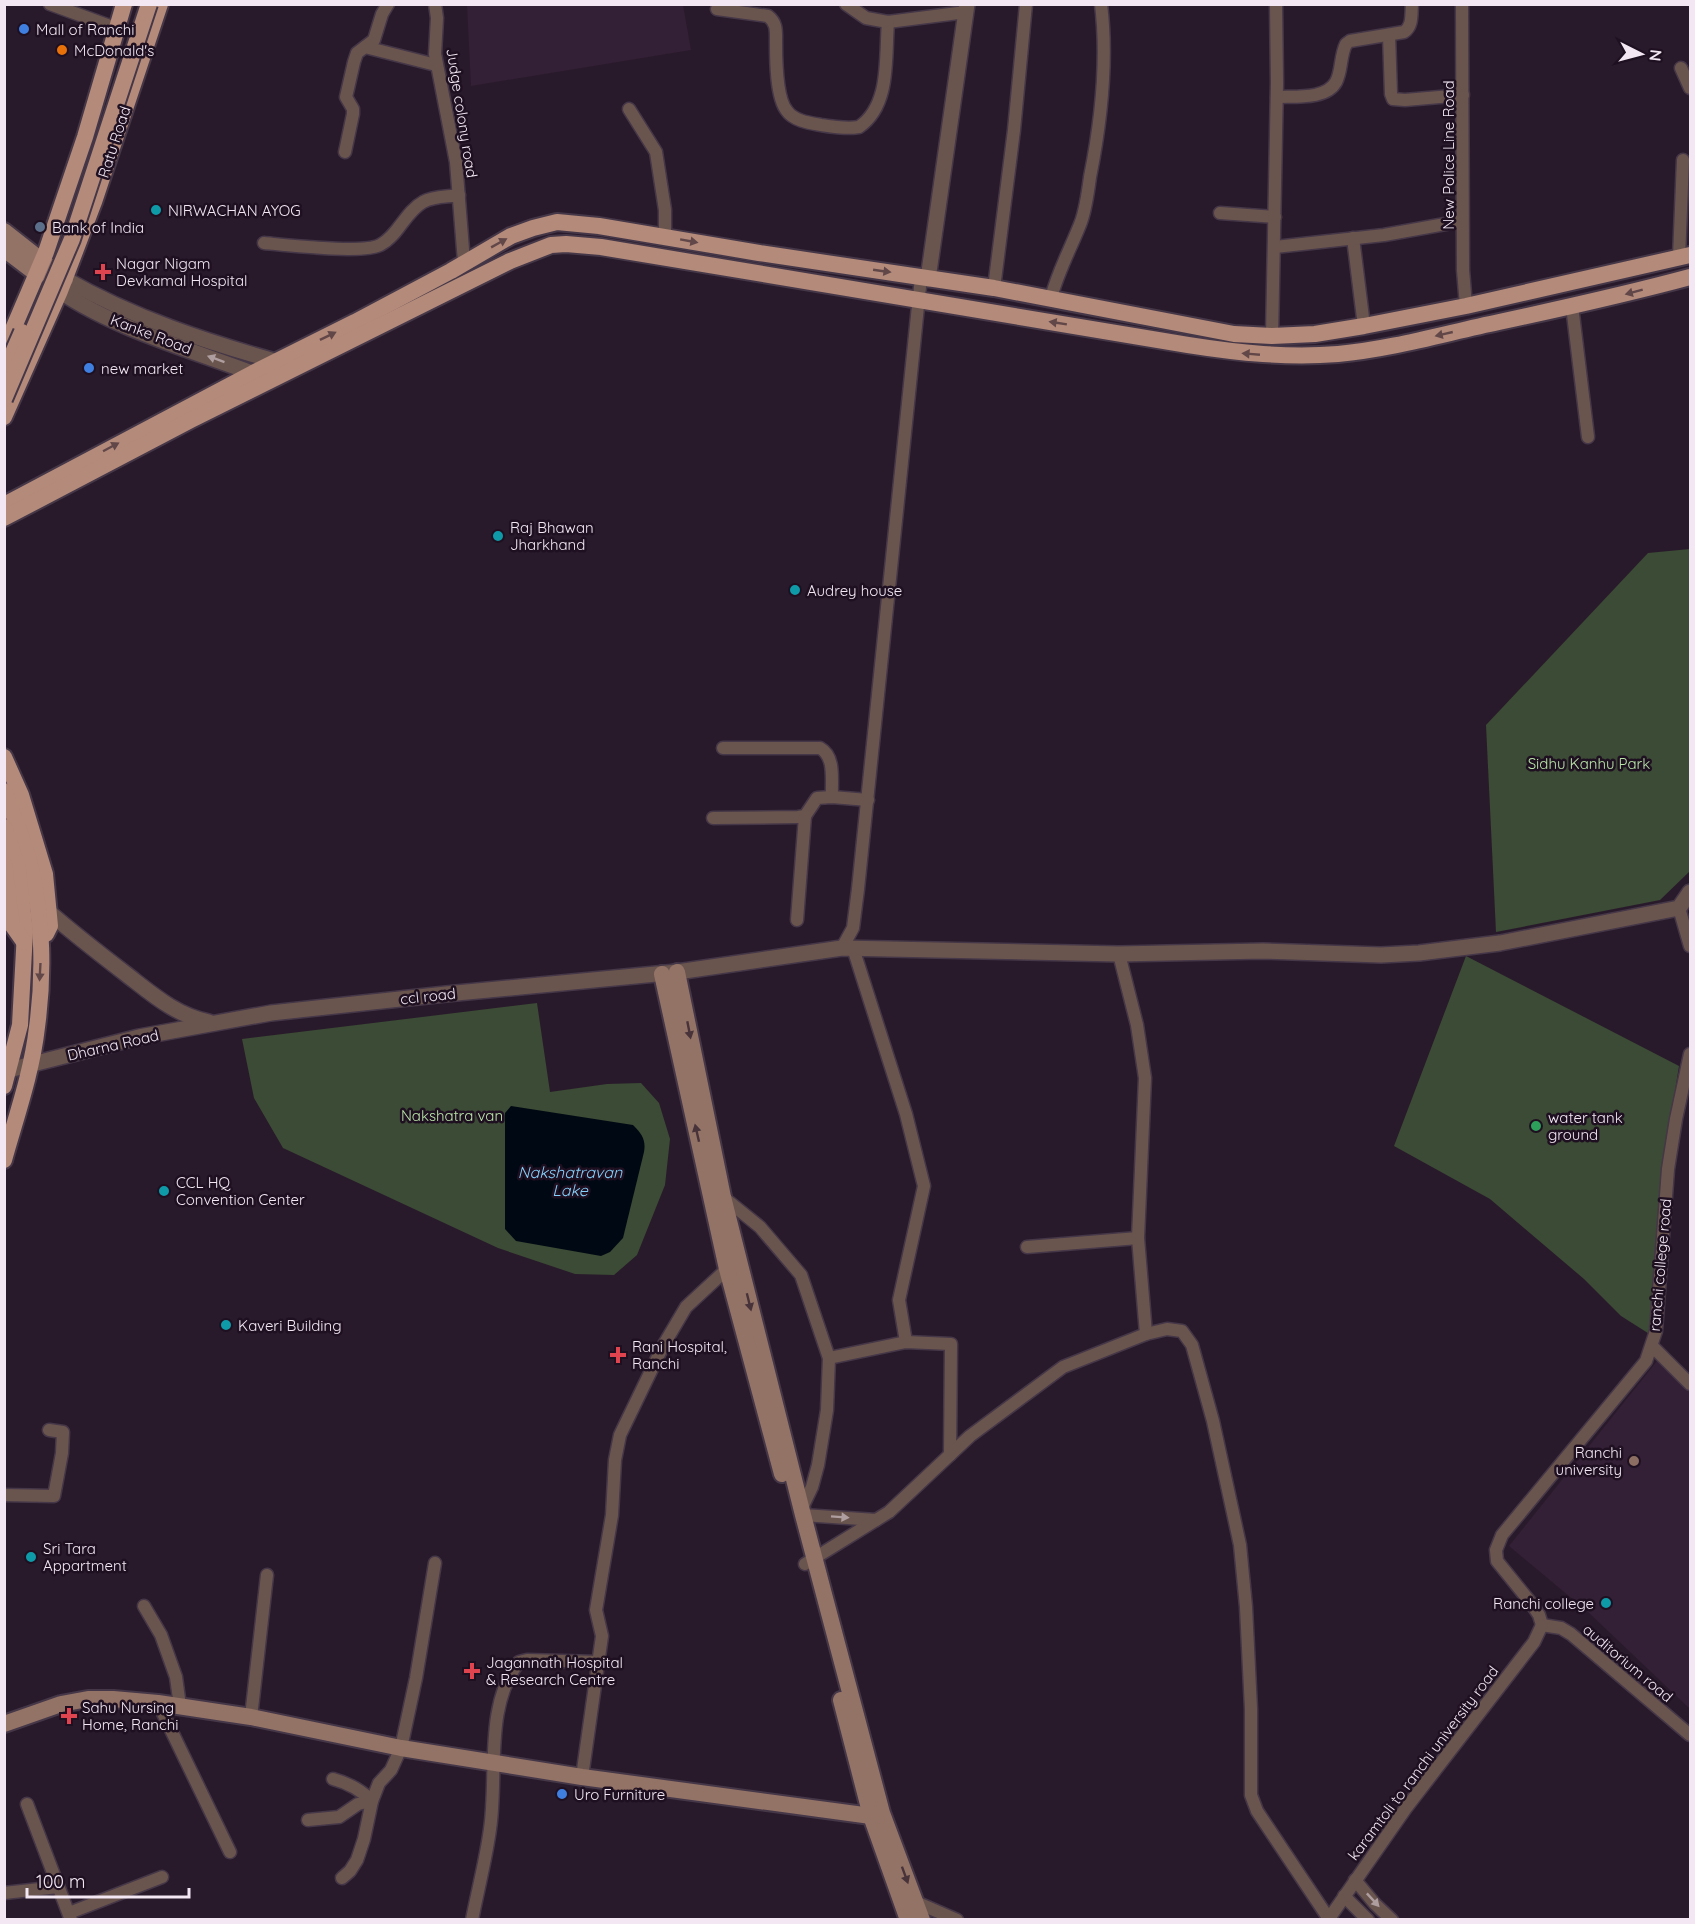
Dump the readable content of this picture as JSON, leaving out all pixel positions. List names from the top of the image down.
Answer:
{
  "streets": {
    "main road": ["Ratu Road"],
    "street": [
      "Judge colony road",
      "New Police Line Road",
      "Kanke Road",
      "ccl road",
      "Dharna Road",
      "ranchi college road",
      "auditorium road",
      "karamtoli to ranchi university road"
    ]
  },
  "crossings": [
    ["Ratu Road", "Kanke Road"],
    ["ccl road", "Dharna Road"],
    ["ranchi college road", "auditorium road"],
    ["ranchi college road", "karamtoli to ranchi university road"],
    ["auditorium road", "karamtoli to ranchi university road"]
  ],
  "water": ["Nakshatravan Lake"],
  "parks": ["Sidhu Kanhu Park", "Nakshatra van"],
  "places": {
    "other": [
      "Mall of Ranchi",
      "McDonald's",
      "NIRWACHAN AYOG",
      "Bank of India",
      "new market",
      "Raj Bhawan Jharkhand",
      "Audrey house",
      "water tank ground",
      "CCL HQ Convention Center",
      "Kaveri Building",
      "Ranchi university",
      "Sri Tara Appartment",
      "Ranchi college",
      "Uro Furniture"
    ],
    "health": [
      "Nagar Nigam Devkamal Hospital",
      "Rani Hospital, Ranchi",
      "Jagannath Hospital & Research Centre",
      "Sahu Nursing Home, Ranchi"
    ]
  },
  "scale_bar": "100 m",
  "north": "right"
}
